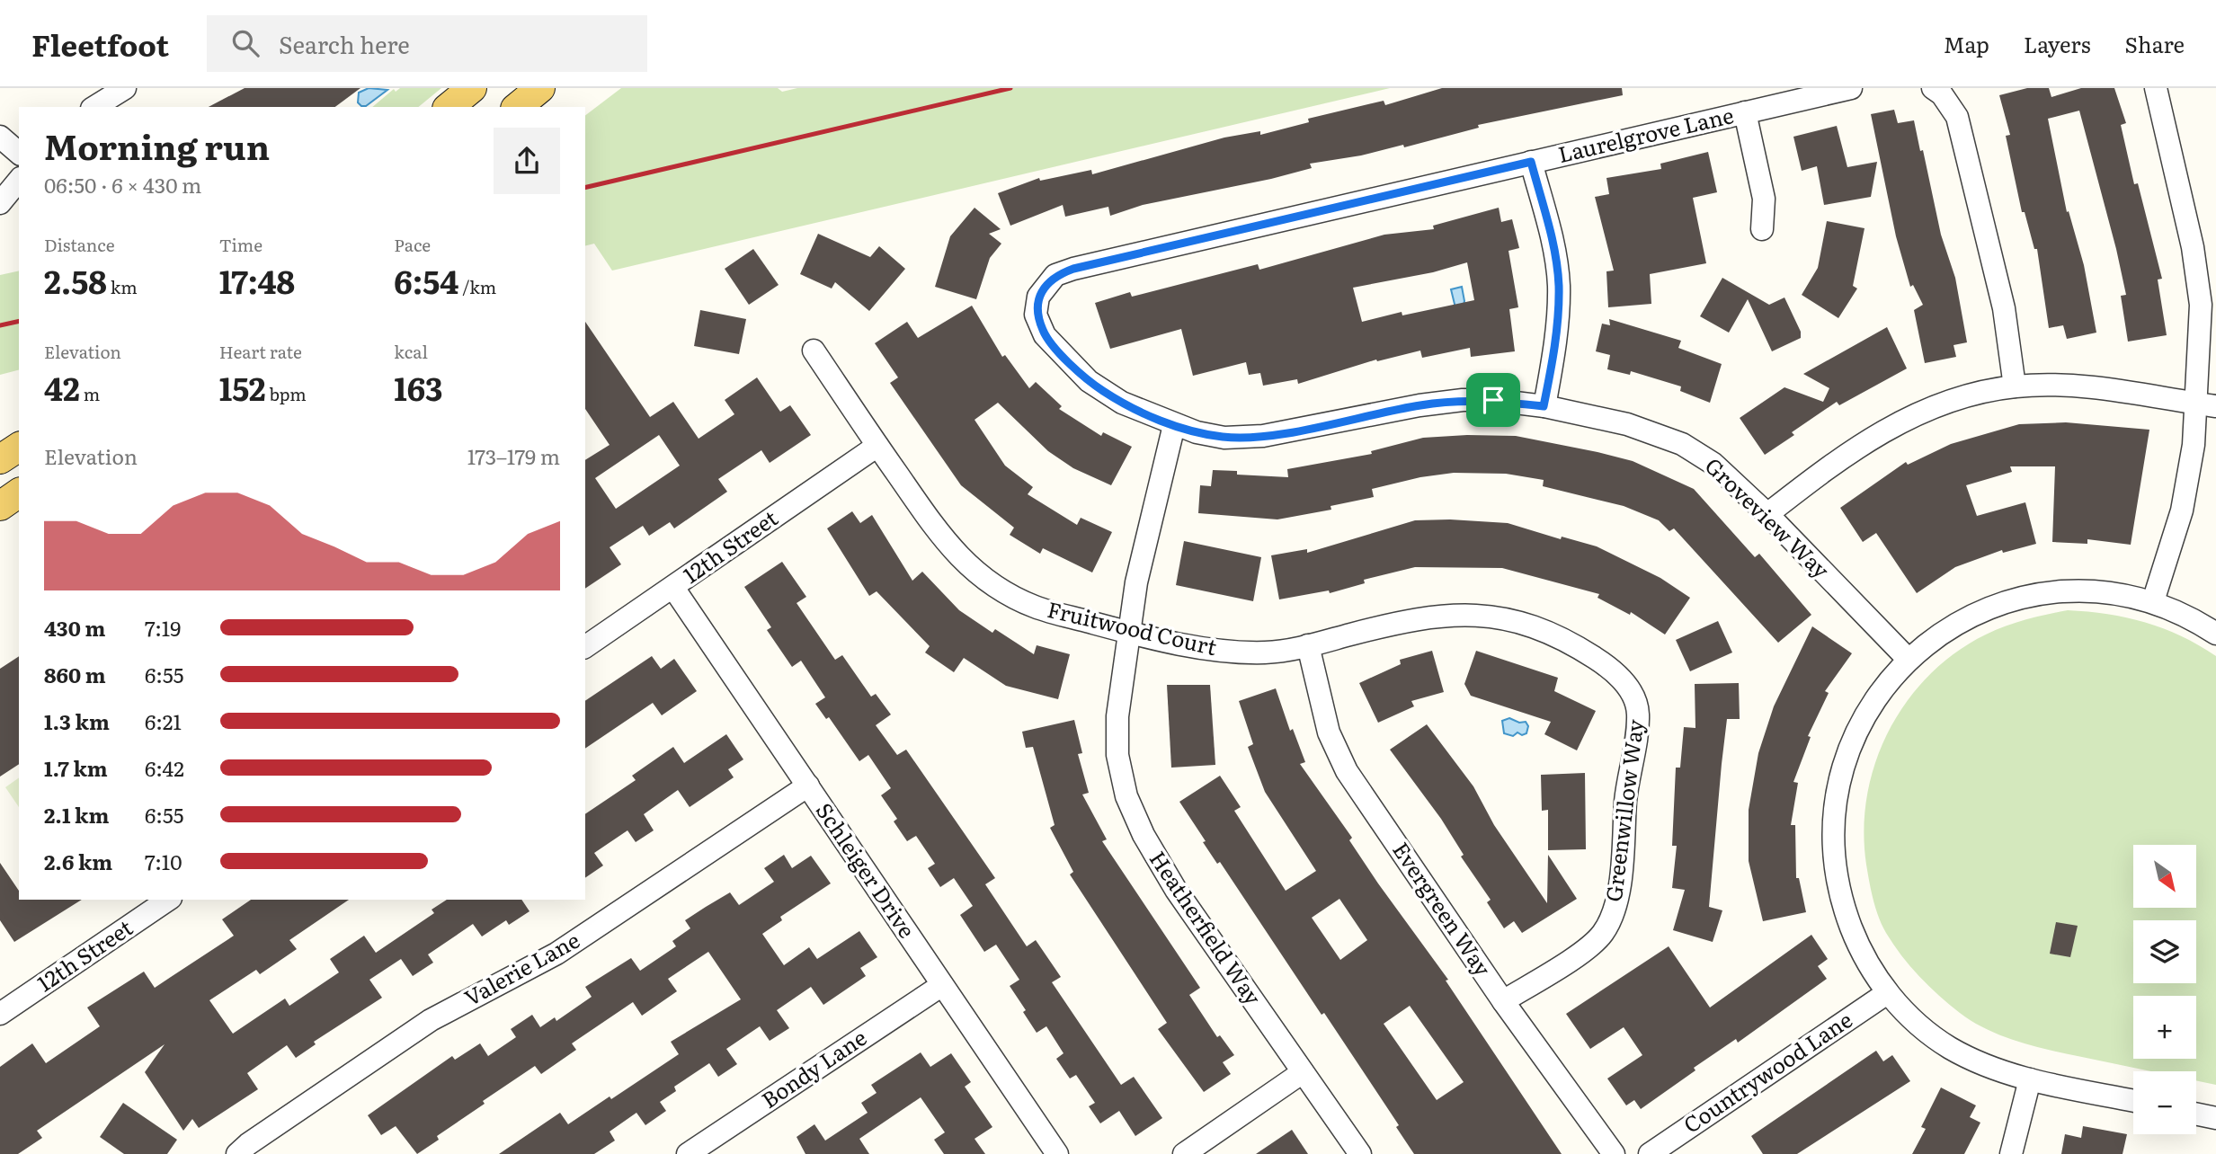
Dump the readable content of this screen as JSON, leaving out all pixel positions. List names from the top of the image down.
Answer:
{
  "streets": {
    "street": [
      "Laurelgrove Lane",
      "Groveview Way",
      "12th Street",
      "Fruitwood Court",
      "Greenwillow Way",
      "Schleiger Drive",
      "Evergreen Way",
      "Heatherfield Way",
      "Valerie Lane",
      "Bondy Lane",
      "Countrywood Lane"
    ]
  },
  "crossings": [
    ["Laurelgrove Lane", "Groveview Way"],
    ["Groveview Way", "Heatherfield Way"],
    ["12th Street", "Fruitwood Court"],
    ["12th Street", "Schleiger Drive"],
    ["Fruitwood Court", "Greenwillow Way"],
    ["Fruitwood Court", "Evergreen Way"],
    ["Fruitwood Court", "Heatherfield Way"],
    ["Greenwillow Way", "Evergreen Way"],
    ["Schleiger Drive", "Valerie Lane"],
    ["Schleiger Drive", "Bondy Lane"]
  ],
  "north": "bottom right",
  "page": {
    "header": "Fleetfoot",
    "search": "Search here",
    "nav": ["Map", "Layers", "Share"],
    "heading": ["Morning run", "06:50 · 6 × 430 m"],
    "stats": [
      ["Distance", "2.58 km"],
      ["Time", "17:48"],
      ["Pace", "6:54 /km"],
      ["Elevation", "42 m"],
      ["Heart rate", "152 bpm"],
      ["kcal", "163"]
    ],
    "chart": ["Elevation", "173–179 m"],
    "list": [
      {
        "name": "430 m",
        "note": "7:19"
      },
      {
        "name": "860 m",
        "note": "6:55"
      },
      {
        "name": "1.3 km",
        "note": "6:21"
      },
      {
        "name": "1.7 km",
        "note": "6:42"
      },
      {
        "name": "2.1 km",
        "note": "6:55"
      },
      {
        "name": "2.6 km",
        "note": "7:10"
      }
    ],
    "map_buttons": ["+", "−"]
  }
}
